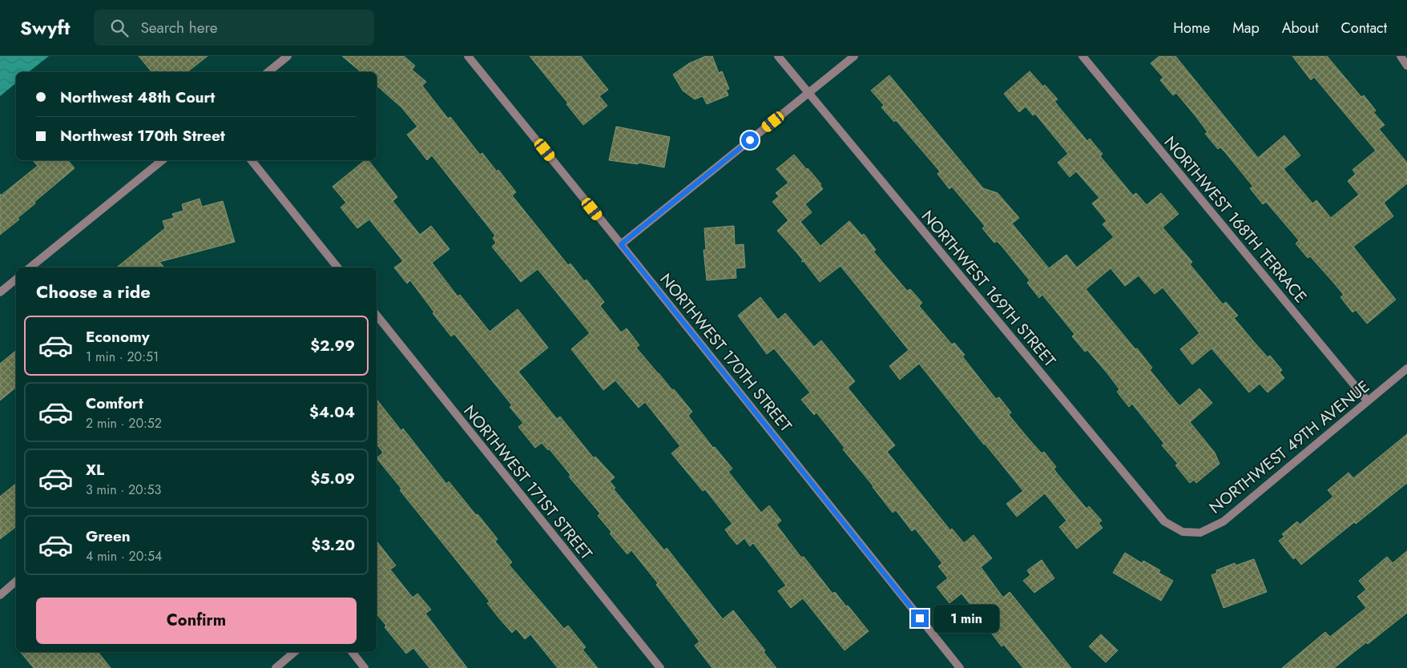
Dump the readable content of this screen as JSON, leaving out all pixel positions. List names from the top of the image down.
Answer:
{
  "streets": {
    "street": [
      "NORTHWEST 168TH TERRACE",
      "NORTHWEST 169TH STREET",
      "NORTHWEST 170TH STREET",
      "NORTHWEST 49TH AVENUE",
      "NORTHWEST 171ST STREET"
    ]
  },
  "crossings": [
    ["NORTHWEST 168TH TERRACE", "NORTHWEST 49TH AVENUE"],
    ["NORTHWEST 169TH STREET", "NORTHWEST 49TH AVENUE"]
  ],
  "page": {
    "header": "Swyft",
    "search": "Search here",
    "nav": [
      "Home",
      "Map",
      "About",
      "Contact"
    ],
    "banner": ["Northwest 48th Court", "Northwest 170th Street"],
    "heading": "Choose a ride",
    "list": [
      {
        "name": "Economy",
        "note": "1 min · 20:51",
        "value": "$2.99"
      },
      {
        "name": "Comfort",
        "note": "2 min · 20:52",
        "value": "$4.04"
      },
      {
        "name": "XL",
        "note": "3 min · 20:53",
        "value": "$5.09"
      },
      {
        "name": "Green",
        "note": "4 min · 20:54",
        "value": "$3.20"
      }
    ],
    "buttons": "Confirm",
    "bubble": "1 min"
  }
}
